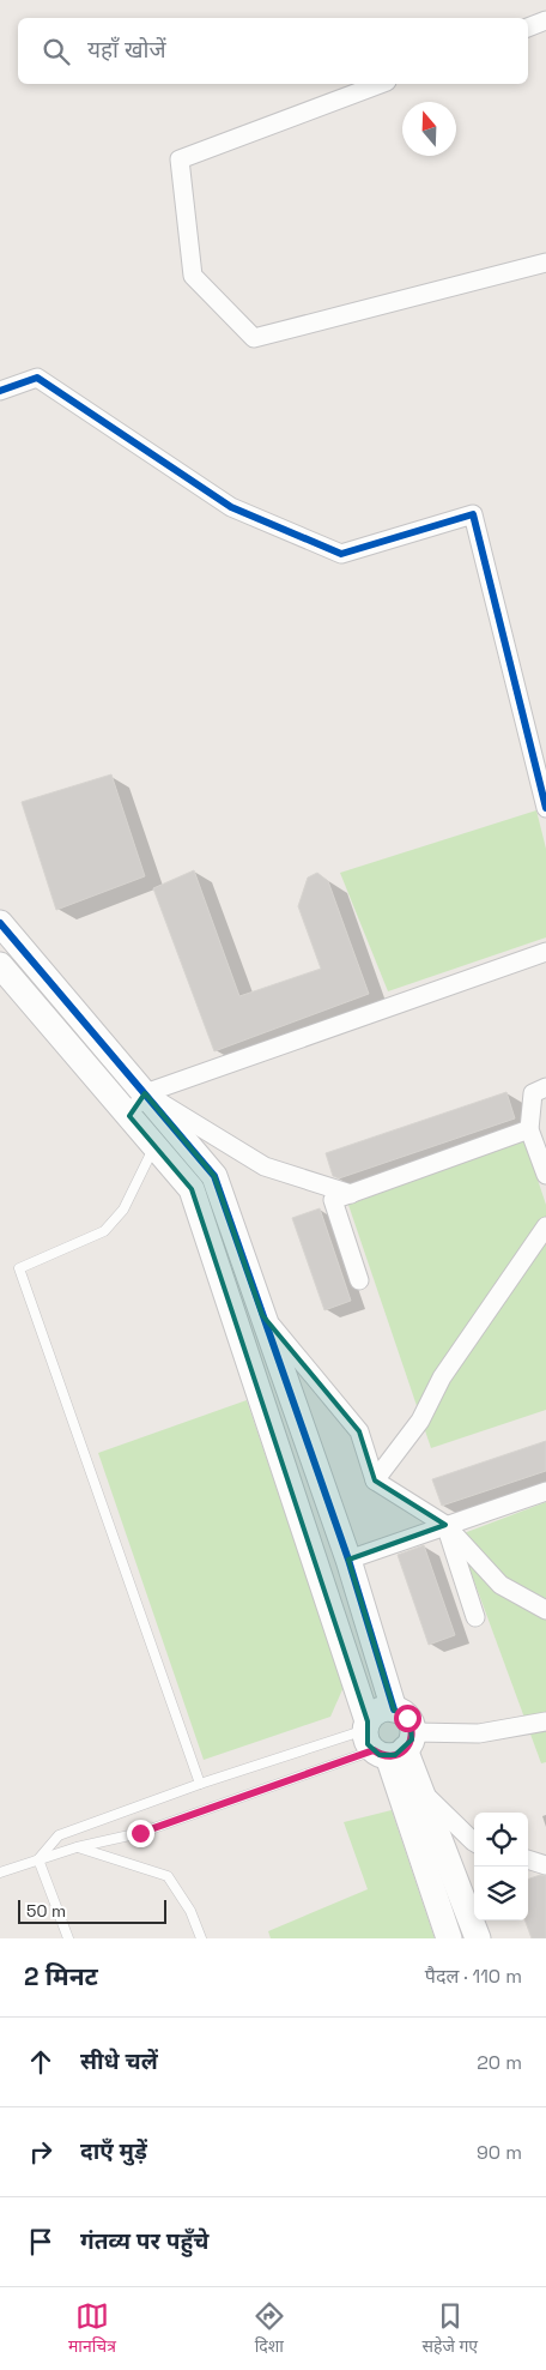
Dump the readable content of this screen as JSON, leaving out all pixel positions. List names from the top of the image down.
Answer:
{
  "scale_bar": "50 m",
  "north": "top",
  "page": {
    "search": "यहाँ खोजें",
    "scale": "50 m",
    "heading": ["2 मिनट", "पैदल · 110 m"],
    "list": [
      ["सीधे चलें", "20 m"],
      ["दाएँ मुड़ें", "90 m"],
      "गंतव्य पर पहुँचे"
    ],
    "nav": ["मानचित्र", "दिशा", "सहेजे गए"]
  }
}
